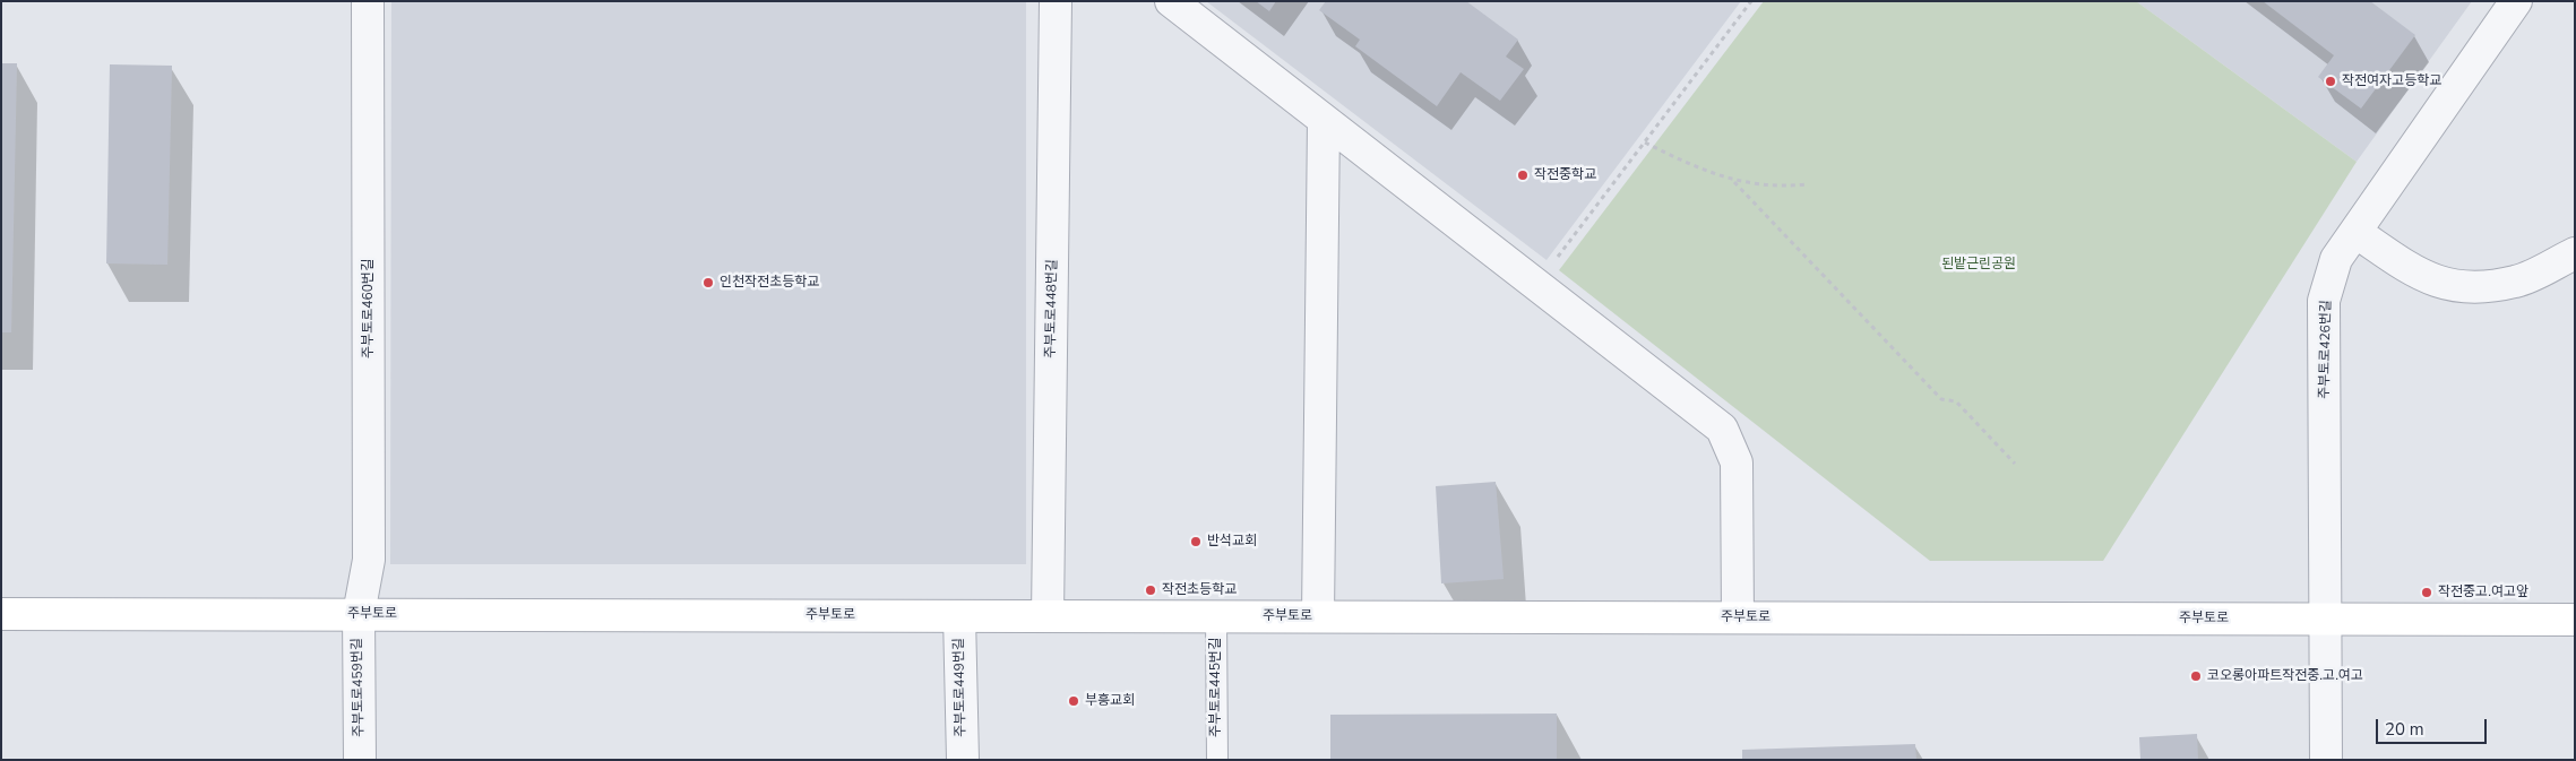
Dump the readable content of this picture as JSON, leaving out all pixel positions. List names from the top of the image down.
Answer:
{
  "streets": {
    "main road": ["주부토로"],
    "street": [
      "주부토로460번길",
      "주부토로448번길",
      "주부토로426번길",
      "주부토로459번길",
      "주부토로449번길"
    ],
    "lane": ["주부토로445번길"]
  },
  "crossings": [
    ["주부토로460번길", "주부토로"],
    ["주부토로460번길", "주부토로459번길"],
    ["주부토로448번길", "주부토로"],
    ["주부토로426번길", "주부토로"],
    ["주부토로", "주부토로459번길"],
    ["주부토로", "주부토로449번길"],
    ["주부토로", "주부토로445번길"]
  ],
  "parks": ["된밭근린공원"],
  "places": [
    "작전여자고등학교",
    "작전중학교",
    "인천작전초등학교",
    "반석교회",
    "작전초등학교",
    "작전중고.여고앞",
    "코오롱아파트작전중.고.여고",
    "부흥교회"
  ],
  "scale_bar": "20 m"
}
